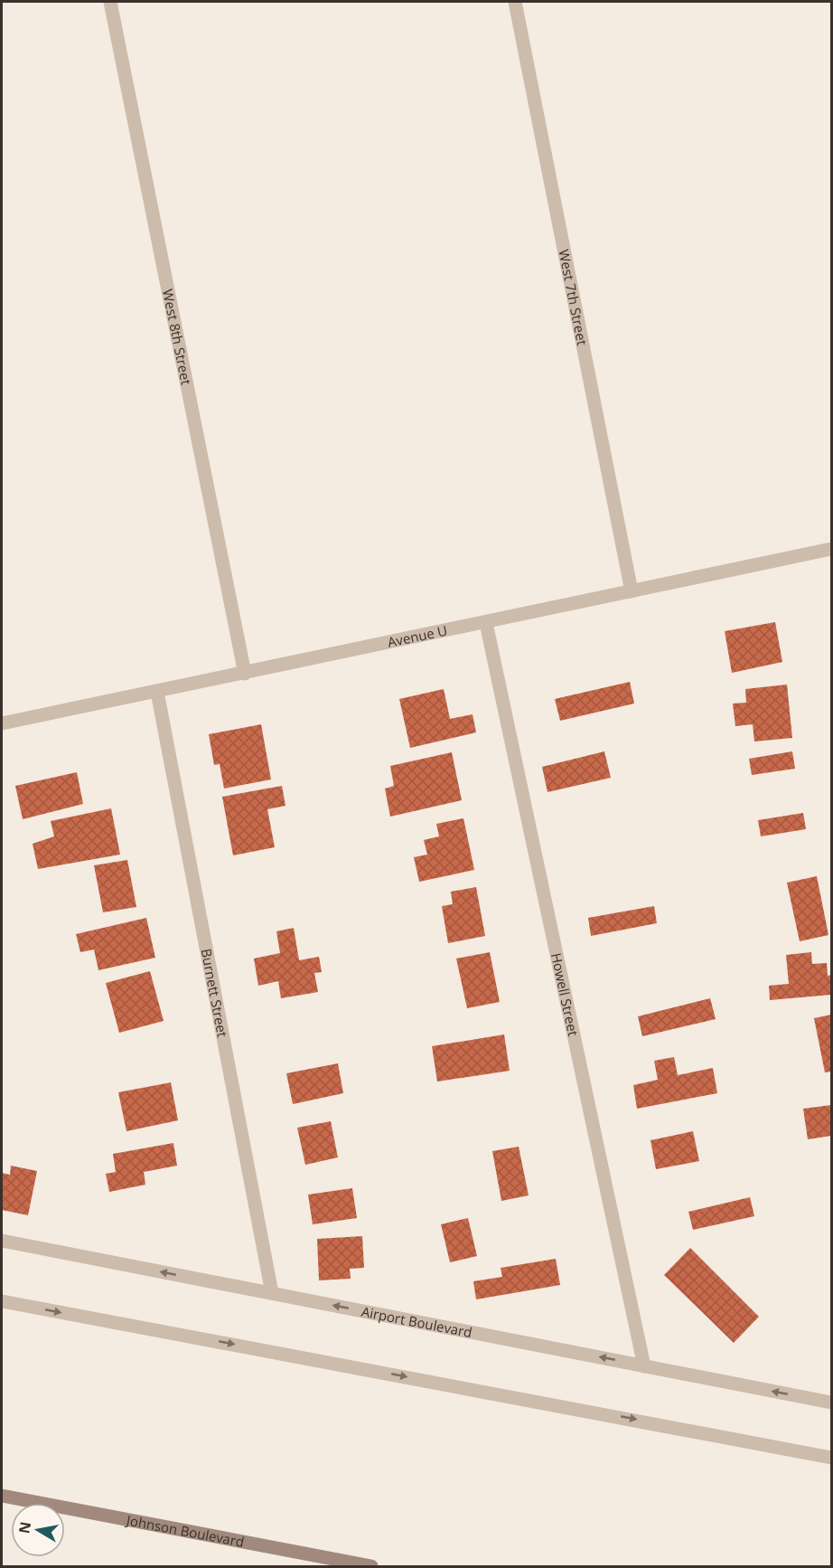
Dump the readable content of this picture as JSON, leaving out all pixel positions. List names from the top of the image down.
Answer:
{
  "streets": {
    "street": [
      "West 7th Street",
      "West 8th Street",
      "Avenue U",
      "Burnett Street",
      "Howell Street",
      "Airport Boulevard",
      "Johnson Boulevard"
    ]
  },
  "crossings": [
    ["West 7th Street", "Avenue U"],
    ["West 8th Street", "Avenue U"],
    ["Avenue U", "Burnett Street"],
    ["Avenue U", "Howell Street"],
    ["Burnett Street", "Airport Boulevard"],
    ["Howell Street", "Airport Boulevard"]
  ],
  "north": "left"
}
